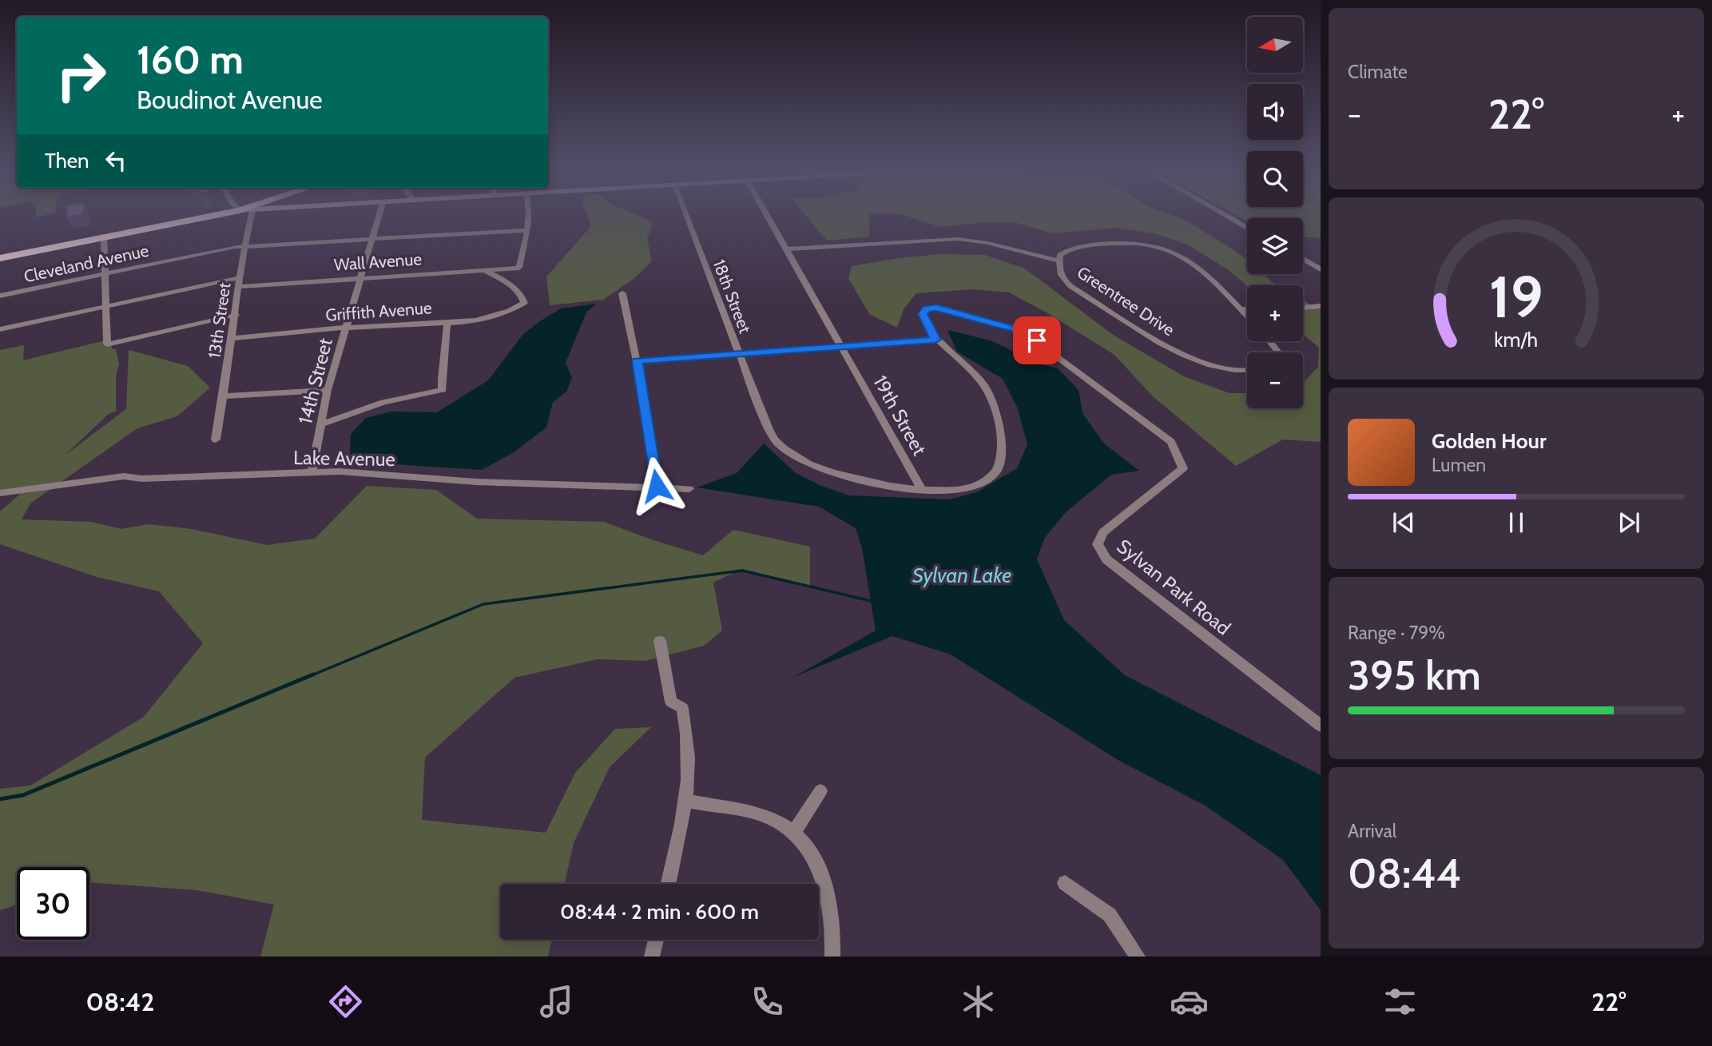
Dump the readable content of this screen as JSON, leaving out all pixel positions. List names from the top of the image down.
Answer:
{
  "streets": {
    "street": [
      "Wall Avenue",
      "Cleveland Avenue",
      "18th Street",
      "Greentree Drive",
      "Griffith Avenue",
      "13th Street",
      "14th Street",
      "19th Street",
      "Lake Avenue",
      "Sylvan Park Road"
    ]
  },
  "crossings": [
    ["Wall Avenue", "13th Street"],
    ["Wall Avenue", "14th Street"],
    ["Cleveland Avenue", "13th Street"],
    ["Cleveland Avenue", "14th Street"],
    ["18th Street", "Sylvan Park Road"],
    ["Griffith Avenue", "13th Street"],
    ["Griffith Avenue", "14th Street"],
    ["14th Street", "Lake Avenue"],
    ["19th Street", "Sylvan Park Road"]
  ],
  "water": ["Sylvan Lake"],
  "north": "left",
  "page": {
    "tile": [
      "Climate",
      ["Range · 79%", "395 km"],
      ["Arrival", "08:44"]
    ],
    "map_buttons": ["+", "−"],
    "turn": ["160 m", "Boudinot Avenue"],
    "heat": ["−", "22°", "+"],
    "then": "Then",
    "song": ["Golden Hour", "Lumen"],
    "limit": "30",
    "trip": "08:44 · 2 min · 600 m",
    "tabs": ["08:42", "22°"],
    "gauge": ["19", "km/h"]
  }
}
